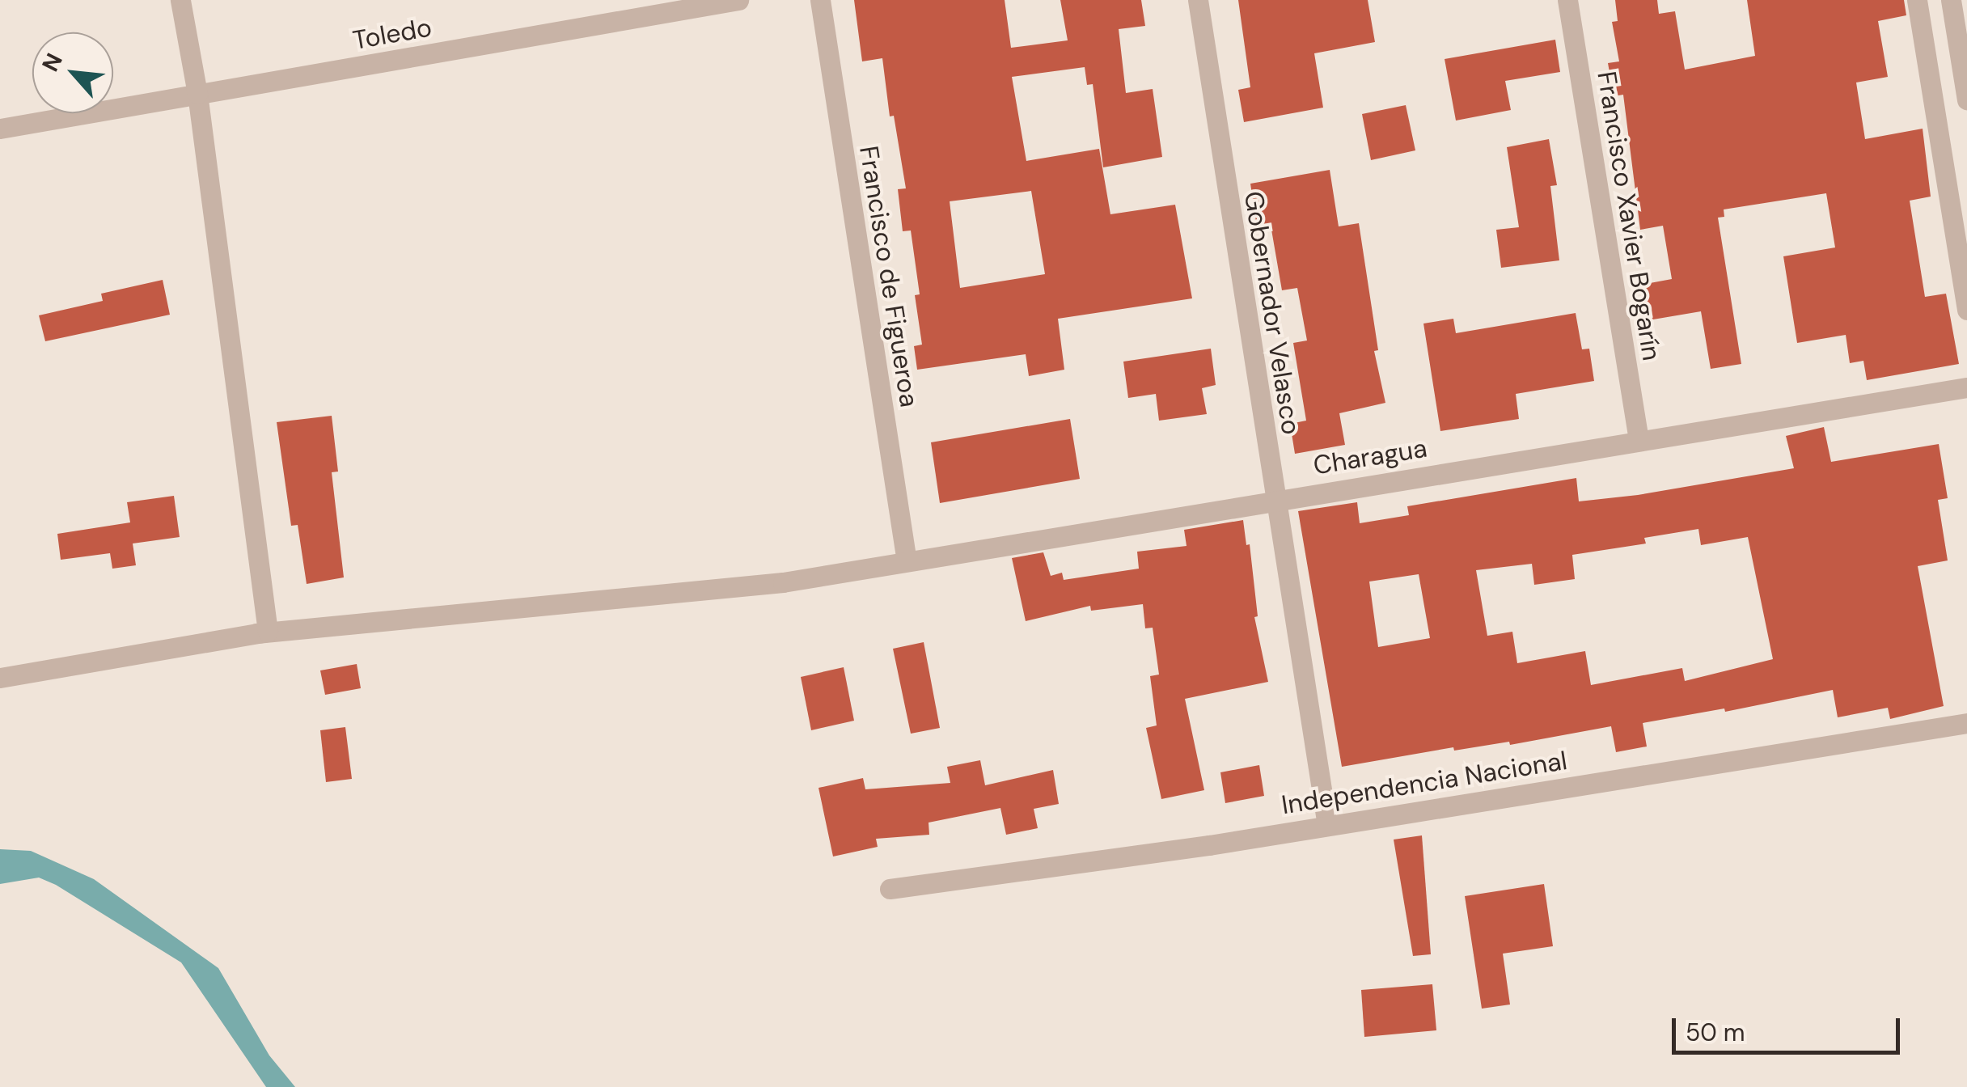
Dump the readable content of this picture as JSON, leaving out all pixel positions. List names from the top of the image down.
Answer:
{
  "streets": {
    "street": [
      "Toledo",
      "Francisco Xavier Bogarín",
      "Francisco de Figueroa",
      "Gobernador Velasco",
      "Charagua",
      "Independencia Nacional"
    ]
  },
  "crossings": [
    ["Francisco Xavier Bogarín", "Charagua"],
    ["Francisco de Figueroa", "Charagua"],
    ["Gobernador Velasco", "Charagua"],
    ["Gobernador Velasco", "Independencia Nacional"]
  ],
  "scale_bar": "50 m",
  "north": "top left"
}
